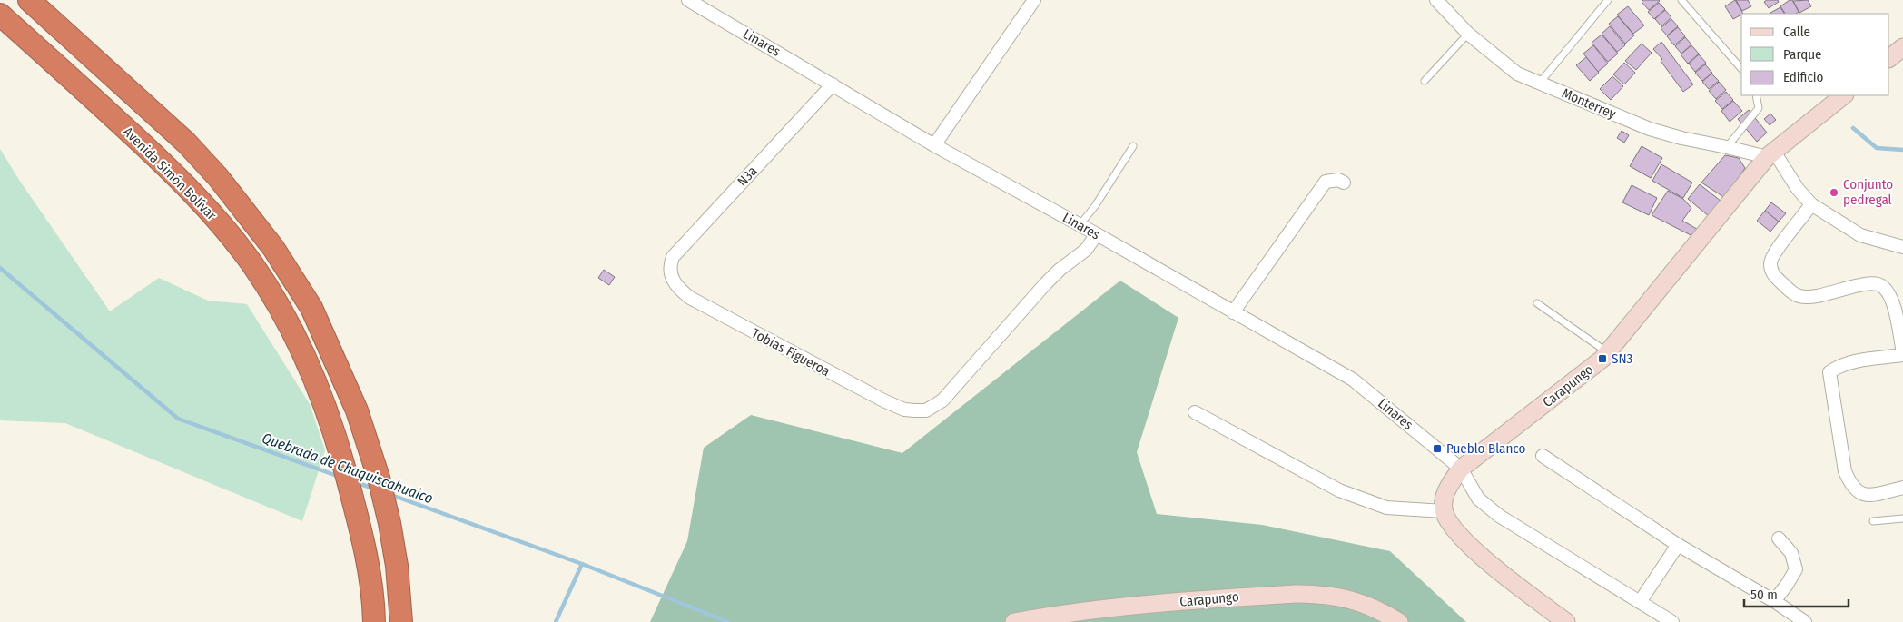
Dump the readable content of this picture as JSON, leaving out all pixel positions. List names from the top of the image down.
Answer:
{
  "streets": {
    "highway": ["Avenida Simón Bolívar"],
    "street": [
      "Linares",
      "Monterrey",
      "N3a",
      "Tobias Figueroa",
      "Carapungo"
    ]
  },
  "crossings": [
    ["Linares", "N3a"],
    ["Linares", "Tobias Figueroa"],
    ["Linares", "Carapungo"],
    ["Monterrey", "Carapungo"],
    ["N3a", "Tobias Figueroa"]
  ],
  "water": ["Quebrada de Chaquiscahuaico"],
  "places": {
    "other": ["Conjunto pedregal"],
    "transit": ["SN3", "Pueblo Blanco"]
  },
  "legend": ["Calle", "Parque", "Edificio"],
  "scale_bar": "50 m"
}
